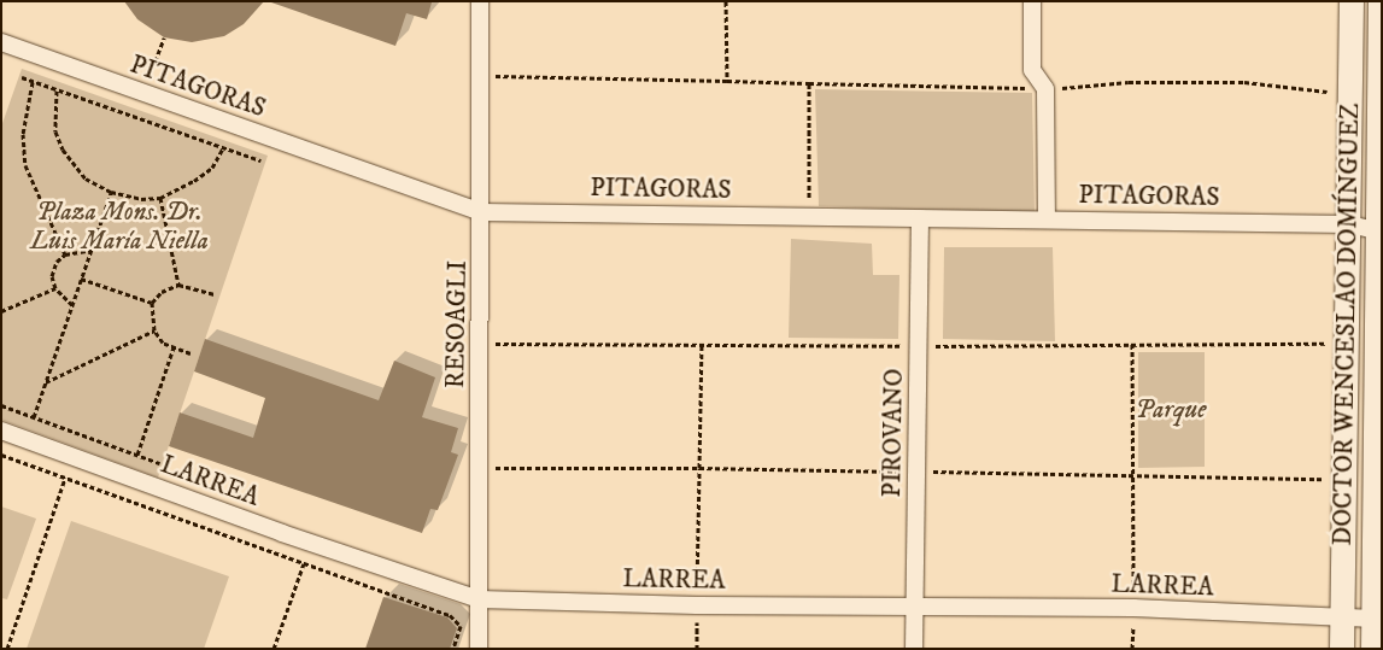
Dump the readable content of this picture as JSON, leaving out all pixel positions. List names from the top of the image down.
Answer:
{
  "streets": {
    "main road": ["DOCTOR WENCESLAO DOMÍNGUEZ"],
    "street": [
      "PITAGORAS",
      "RESOAGLI",
      "PIROVANO",
      "LARREA"
    ]
  },
  "crossings": [
    ["PITAGORAS", "RESOAGLI"],
    ["PITAGORAS", "DOCTOR WENCESLAO DOMÍNGUEZ"],
    ["PITAGORAS", "PIROVANO"],
    ["RESOAGLI", "LARREA"],
    ["DOCTOR WENCESLAO DOMÍNGUEZ", "LARREA"],
    ["PIROVANO", "LARREA"]
  ],
  "parks": ["Plaza Mons. Dr. Luis María Niella", "Parque"]
}
